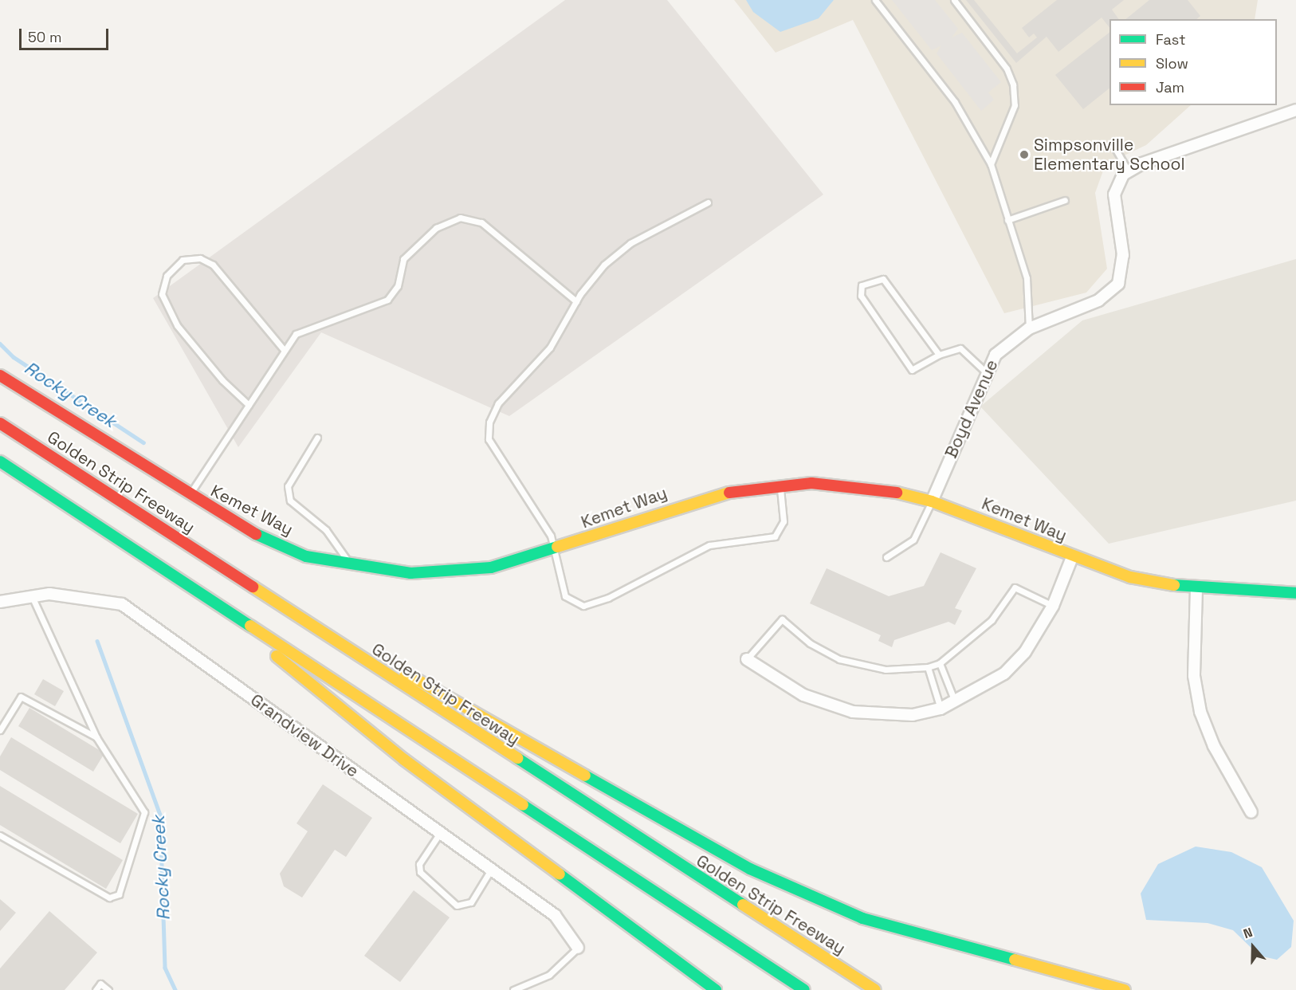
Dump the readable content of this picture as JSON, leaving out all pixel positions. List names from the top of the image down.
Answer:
{
  "streets": {
    "main road": ["Golden Strip Freeway", "Kemet Way"],
    "street": ["Boyd Avenue", "Grandview Drive"]
  },
  "crossings": [
    ["Boyd Avenue", "Kemet Way"]
  ],
  "water": ["Rocky Creek"],
  "places": ["Simpsonville Elementary School"],
  "legend": ["Fast", "Slow", "Jam"],
  "scale_bar": "50 m",
  "north": "top"
}
